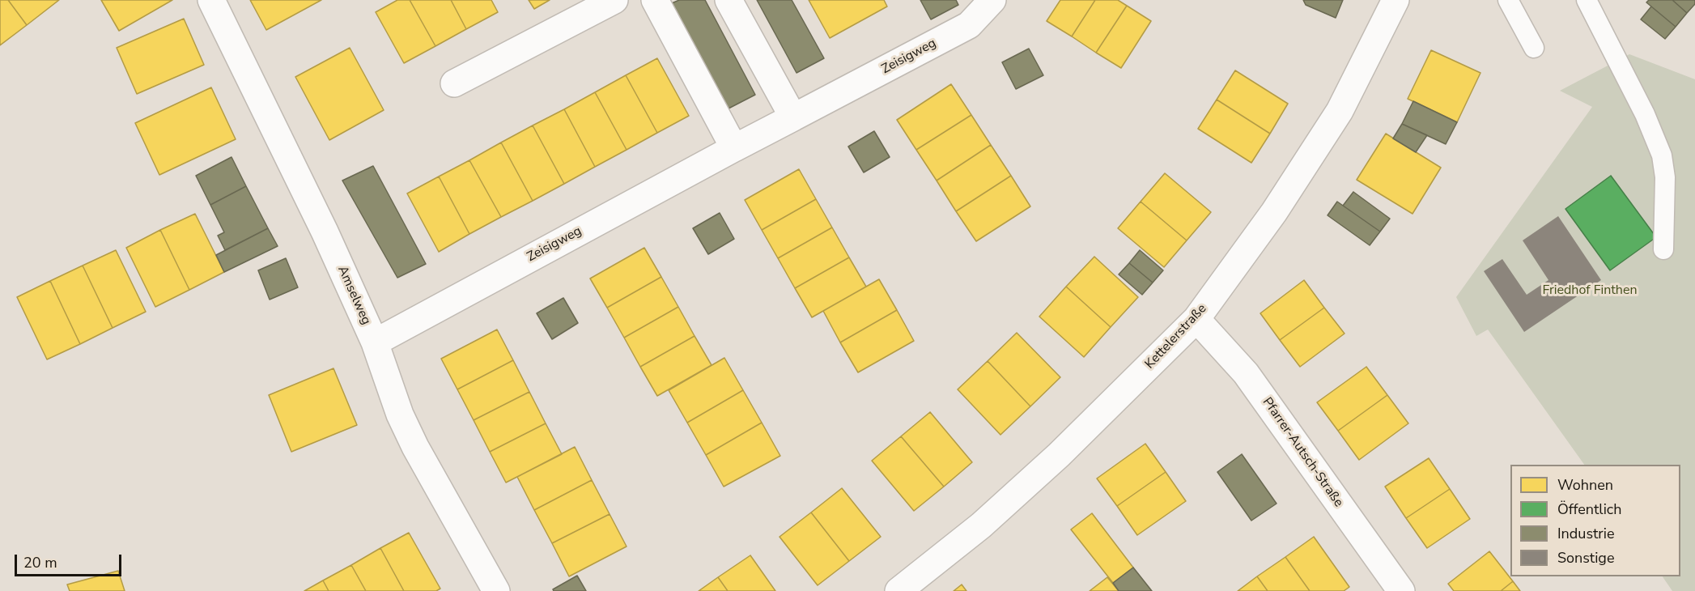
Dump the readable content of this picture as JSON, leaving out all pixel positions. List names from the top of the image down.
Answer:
{
  "streets": {
    "street": [
      "Zeisigweg",
      "Amselweg",
      "Kettelerstraße",
      "Pfarrer-Autsch-Straße"
    ]
  },
  "crossings": [
    ["Zeisigweg", "Amselweg"],
    ["Kettelerstraße", "Pfarrer-Autsch-Straße"]
  ],
  "parks": ["Friedhof Finthen"],
  "legend": [
    "Wohnen",
    "Öffentlich",
    "Industrie",
    "Sonstige"
  ],
  "scale_bar": "20 m"
}
